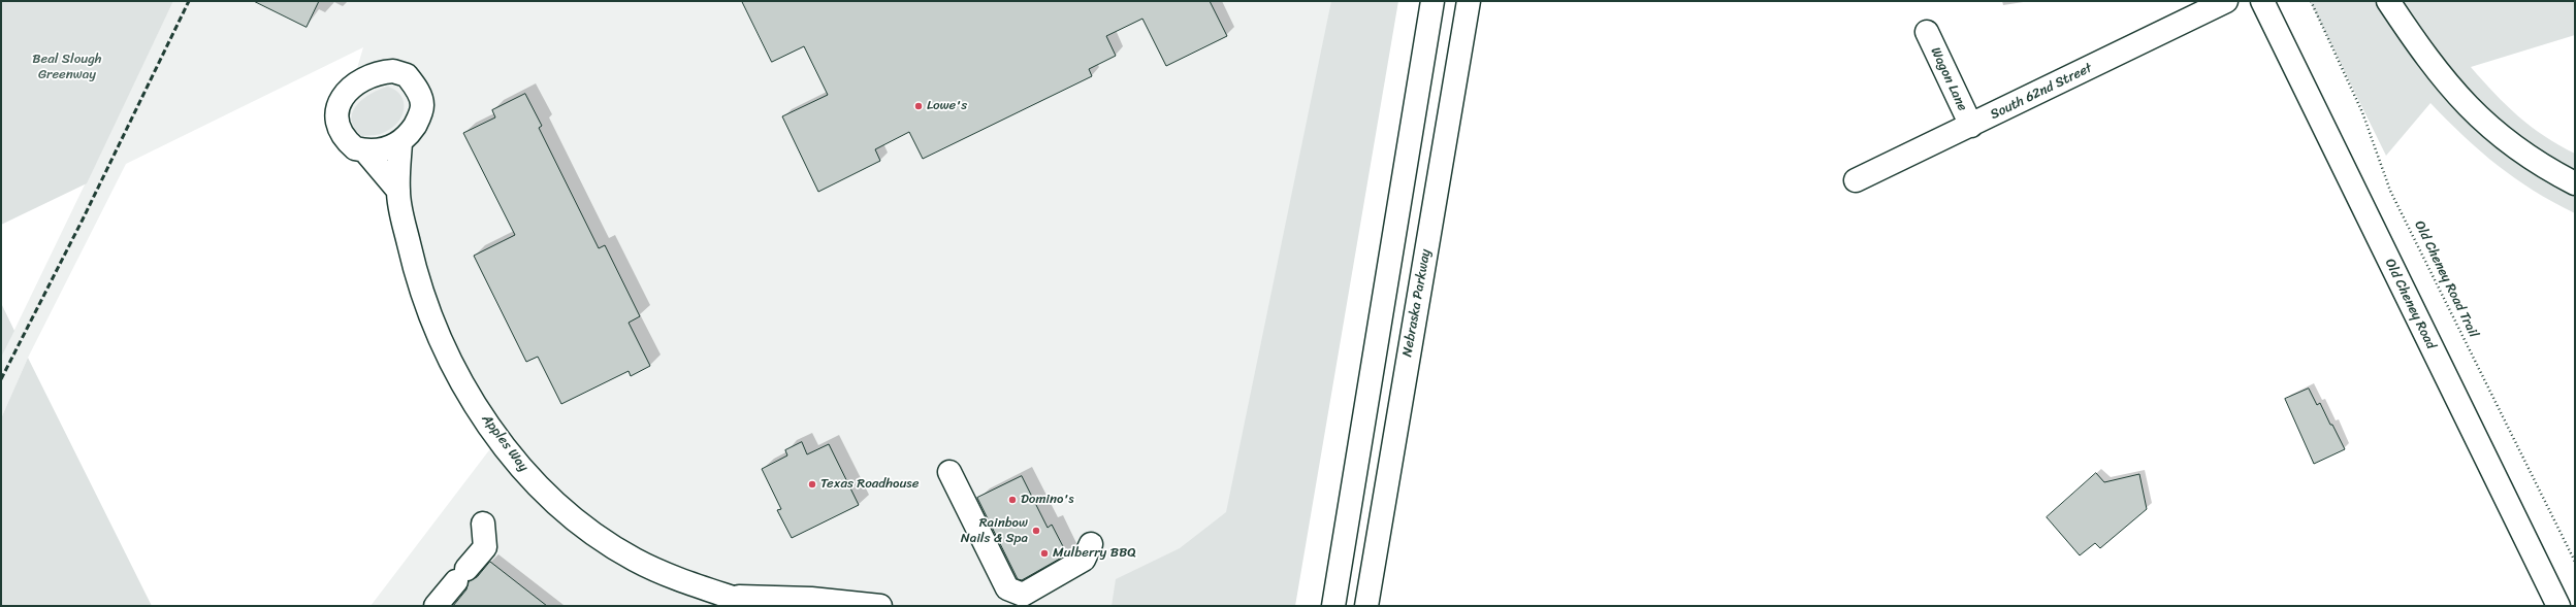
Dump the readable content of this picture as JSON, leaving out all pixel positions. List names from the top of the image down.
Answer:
{
  "streets": {
    "main road": [
      "Wagon Lane",
      "South 62nd Street",
      "Nebraska Parkway",
      "Old Cheney Road",
      "Apples Way"
    ],
    "path": ["Old Cheney Road Trail"]
  },
  "crossings": [
    ["Wagon Lane", "South 62nd Street"]
  ],
  "parks": ["Beal Slough Greenway"],
  "places": [
    "Lowe's",
    "Texas Roadhouse",
    "Domino's",
    "Rainbow Nails & Spa",
    "Mulberry BBQ"
  ]
}
